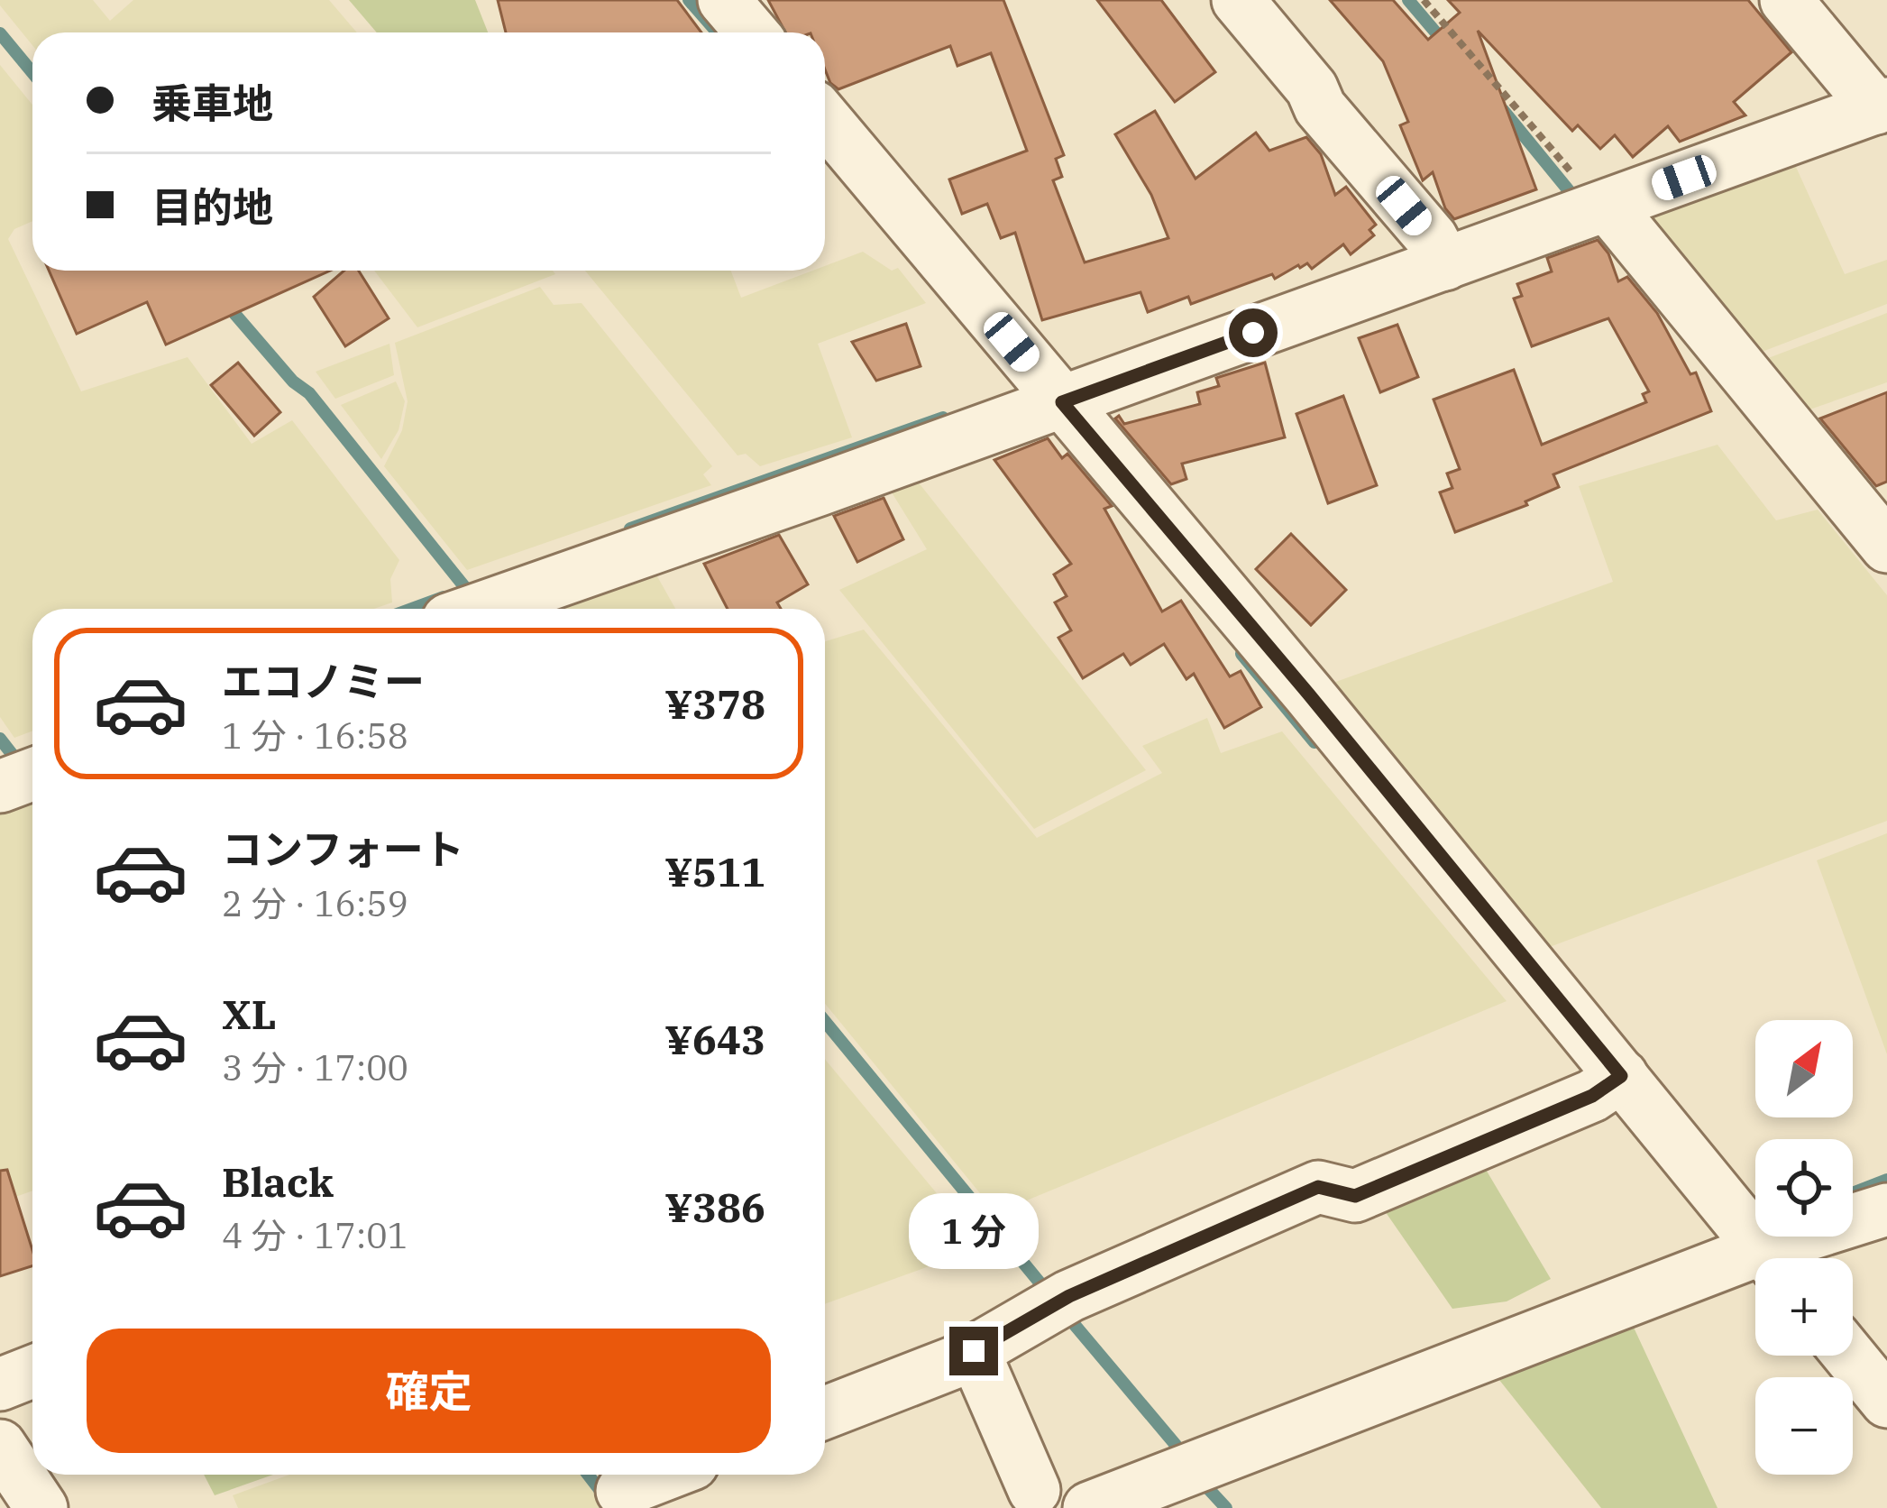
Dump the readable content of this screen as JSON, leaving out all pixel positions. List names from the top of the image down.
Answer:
{
  "north": "top right",
  "page": {
    "banner": ["乗車地", "目的地"],
    "list": [
      {
        "name": "エコノミー",
        "note": "1 分 · 16:58",
        "value": "¥378"
      },
      {
        "name": "コンフォート",
        "note": "2 分 · 16:59",
        "value": "¥511"
      },
      {
        "name": "XL",
        "note": "3 分 · 17:00",
        "value": "¥643"
      },
      {
        "name": "Black",
        "note": "4 分 · 17:01",
        "value": "¥386"
      }
    ],
    "map_buttons": ["+", "−"],
    "bubble": "1 分",
    "buttons": "確定"
  }
}
